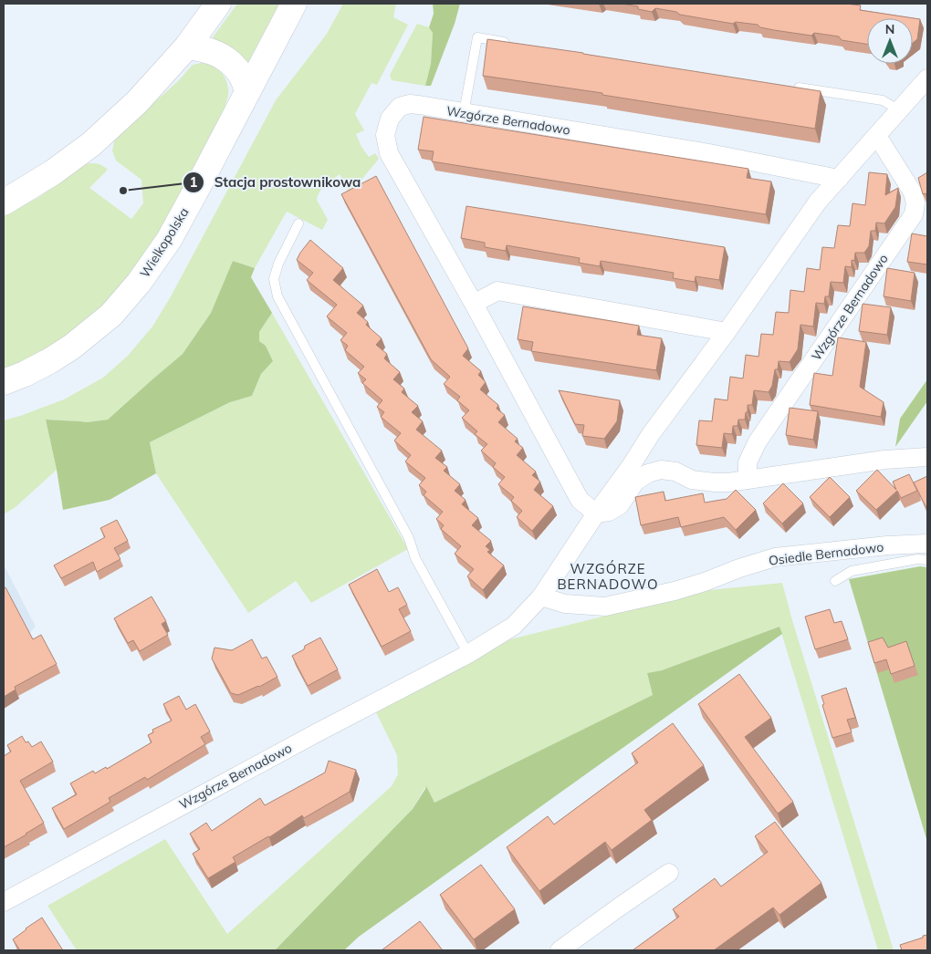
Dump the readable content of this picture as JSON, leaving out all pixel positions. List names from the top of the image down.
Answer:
{
  "streets": {
    "main road": ["Wielkopolska"],
    "street": ["Wzgórze Bernadowo", "Osiedle Bernadowo"]
  },
  "crossings": [
    ["Wzgórze Bernadowo", "Osiedle Bernadowo"]
  ],
  "districts": ["WZGÓRZE BERNADOWO"],
  "places": ["Stacja prostownikowa"],
  "north": "top"
}
